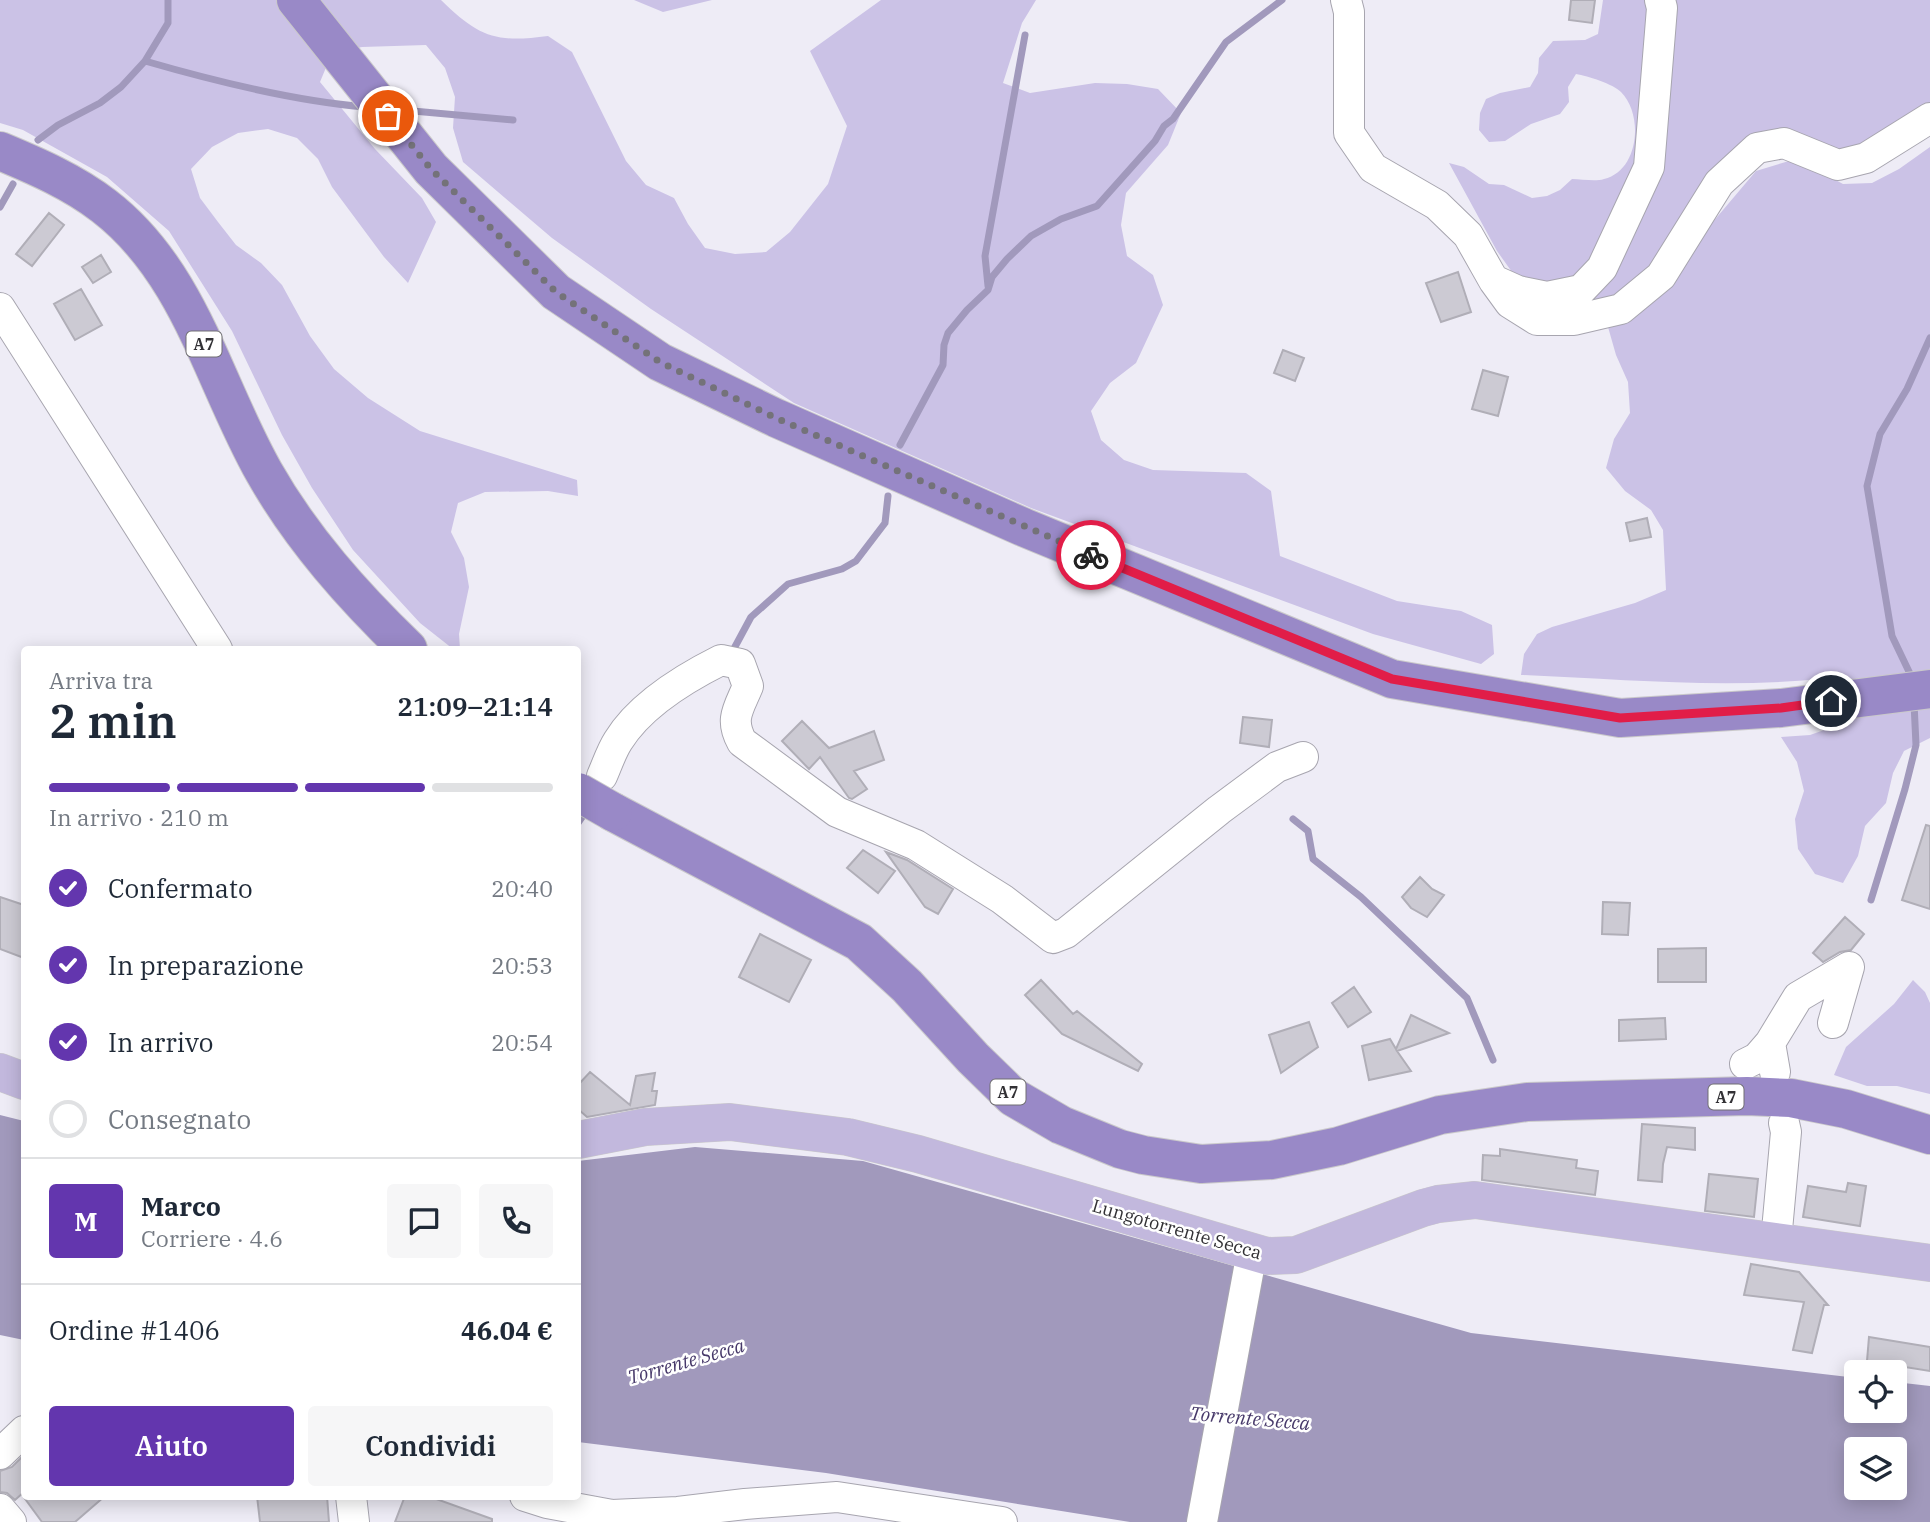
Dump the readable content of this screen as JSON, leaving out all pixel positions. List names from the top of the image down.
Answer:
{
  "streets": {
    "highway": ["A7"],
    "main road": ["Lungotorrente Secca"]
  },
  "water": ["Torrente Secca"],
  "page": {
    "heading": ["2 min", "Arriva tra", "21:09–21:14"],
    "panel": [
      "Marco",
      "Corriere · 4.6",
      "Ordine #1406",
      "46.04 €"
    ],
    "bar": "In arrivo · 210 m",
    "list": [
      ["Confermato", "20:40"],
      ["In preparazione", "20:53"],
      ["In arrivo", "20:54"],
      "Consegnato"
    ],
    "round": "M",
    "buttons": ["Aiuto", "Condividi"]
  }
}
